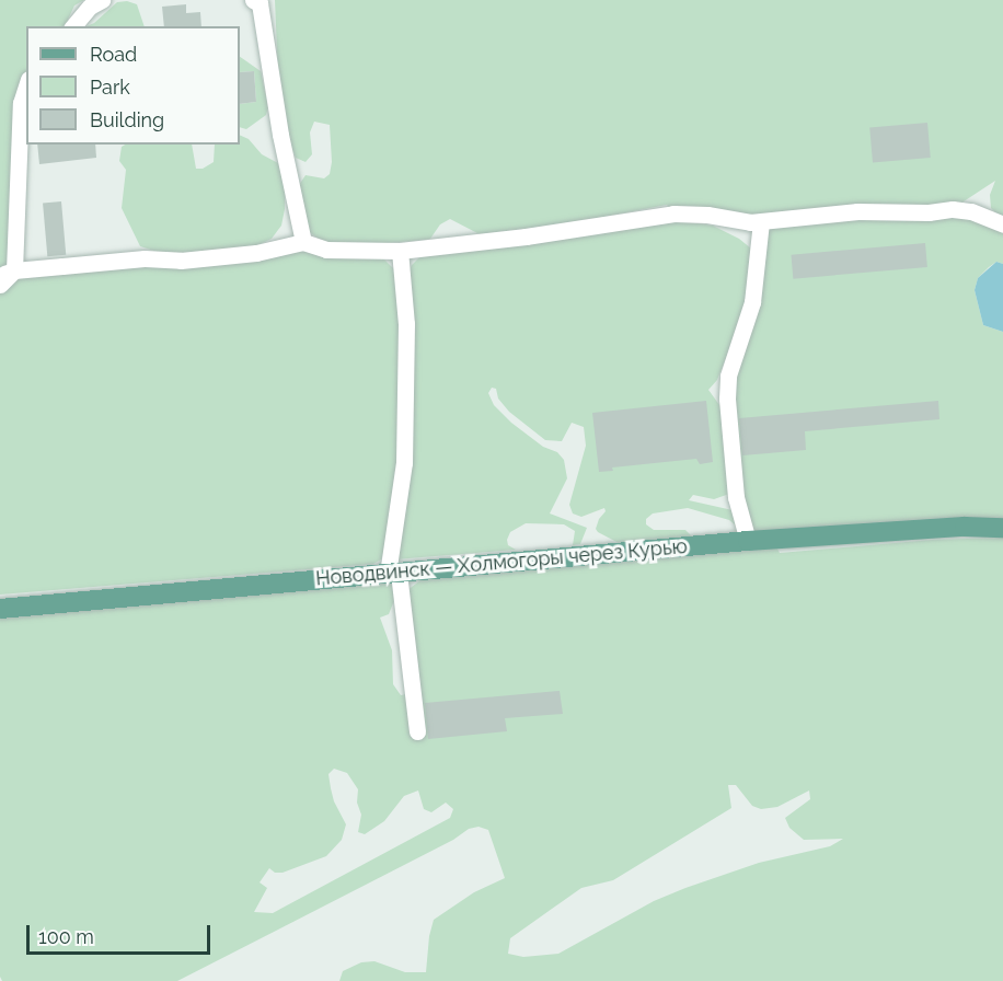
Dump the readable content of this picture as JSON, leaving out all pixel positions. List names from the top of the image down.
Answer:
{
  "streets": {
    "main road": ["Новодвинск — Холмогоры через Курью"]
  },
  "legend": ["Road", "Park", "Building"],
  "scale_bar": "100 m"
}
